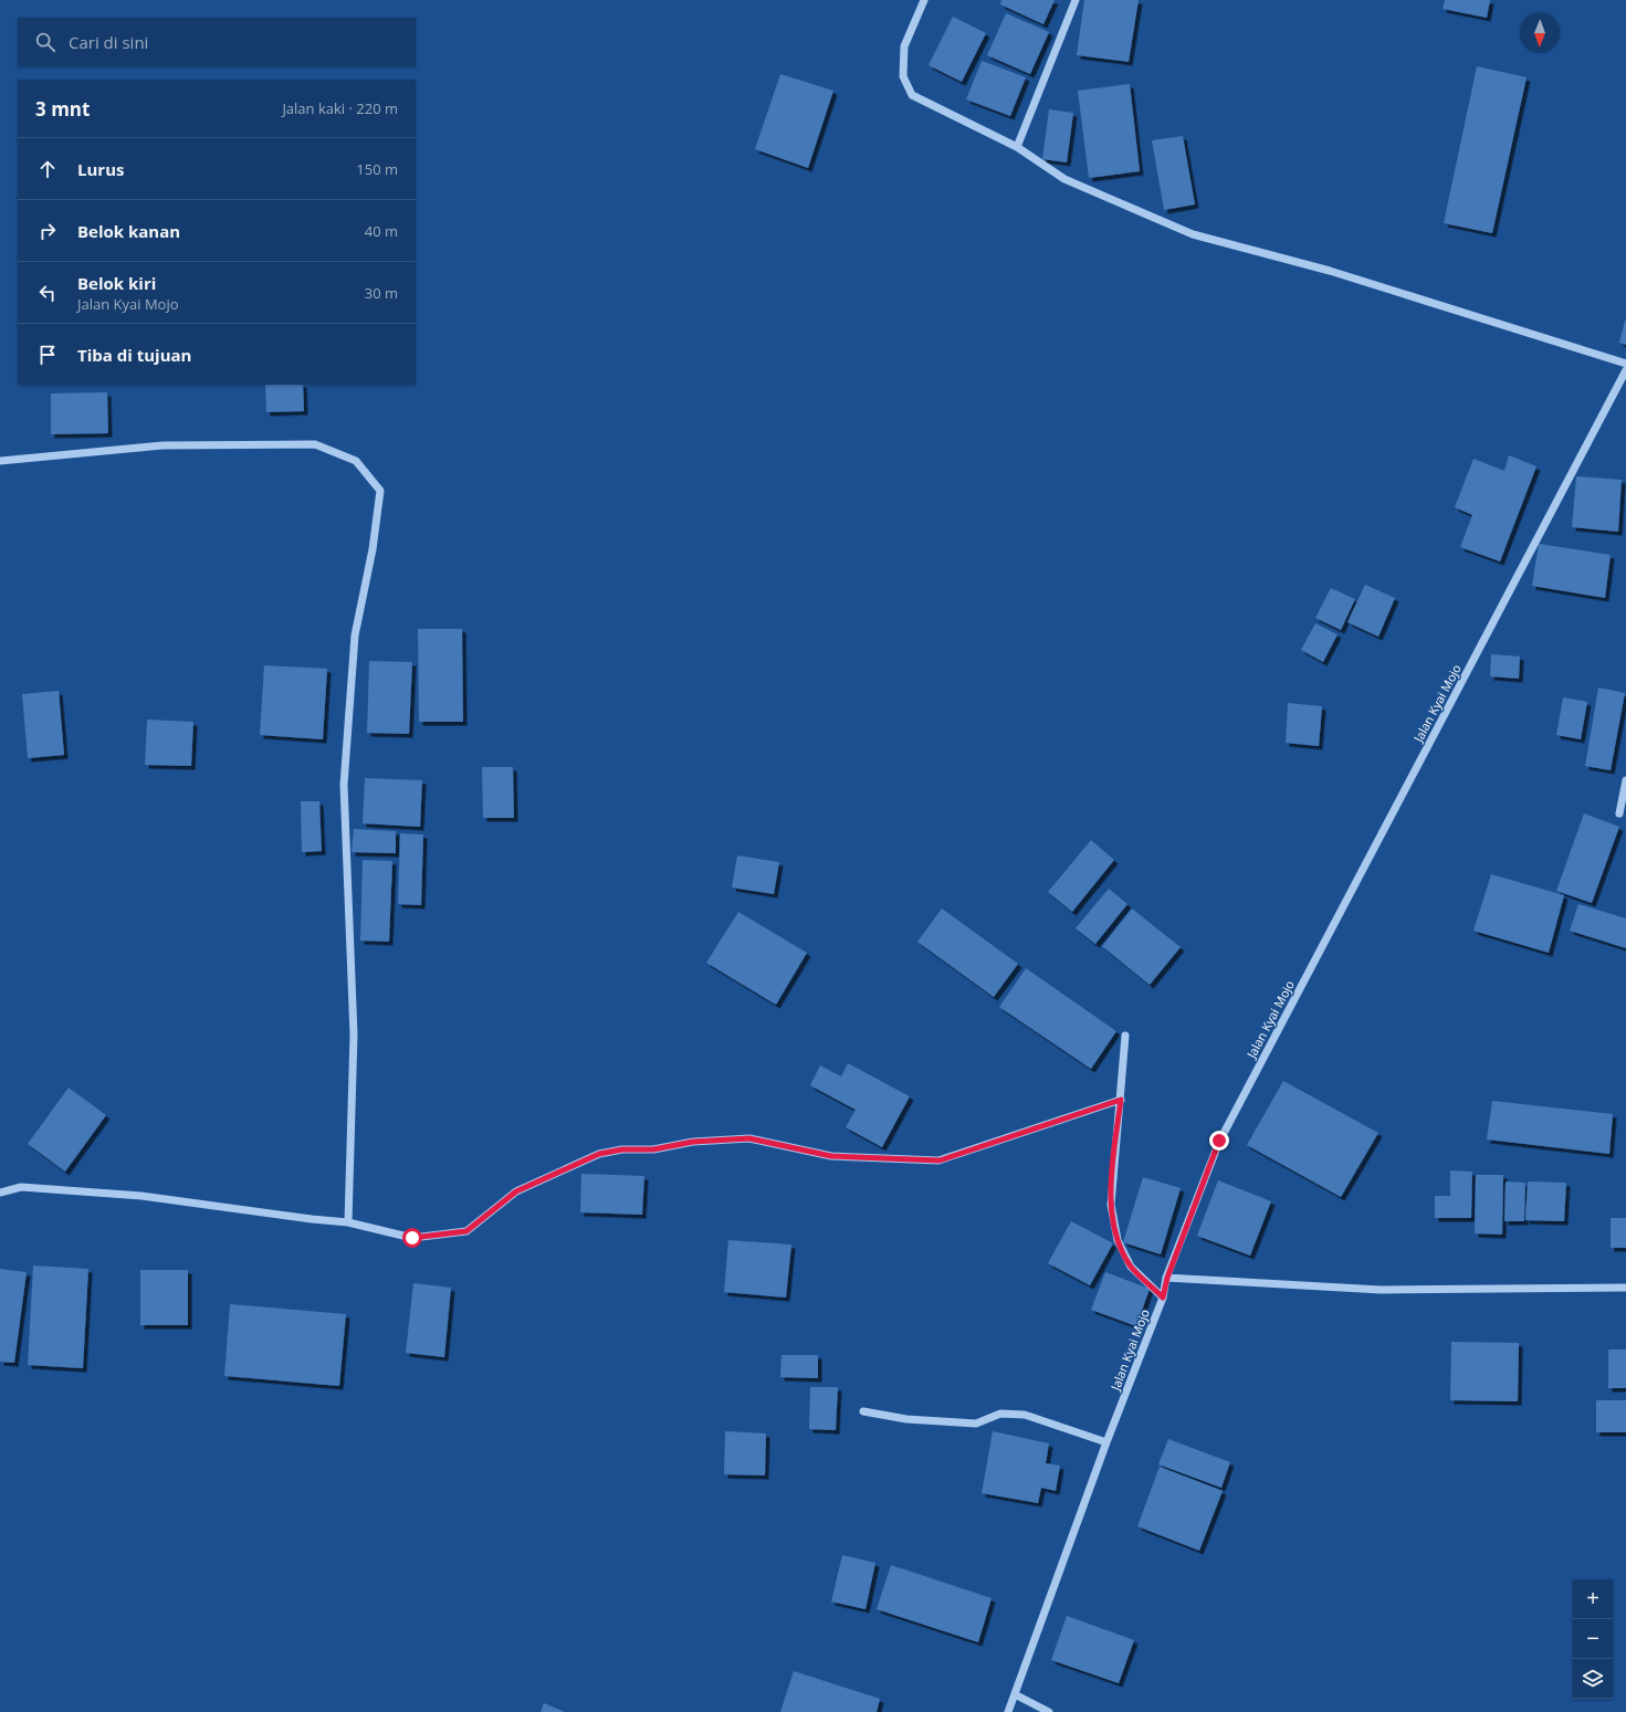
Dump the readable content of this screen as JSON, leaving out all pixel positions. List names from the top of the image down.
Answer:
{
  "streets": {
    "street": ["Jalan Kyai Mojo"]
  },
  "north": "bottom",
  "page": {
    "search": "Cari di sini",
    "heading": ["3 mnt", "Jalan kaki · 220 m"],
    "list": [
      ["Lurus", "150 m"],
      ["Belok kanan", "40 m"],
      ["Belok kiri", "Jalan Kyai Mojo", "30 m"],
      "Tiba di tujuan"
    ],
    "map_buttons": ["+", "−"]
  }
}
